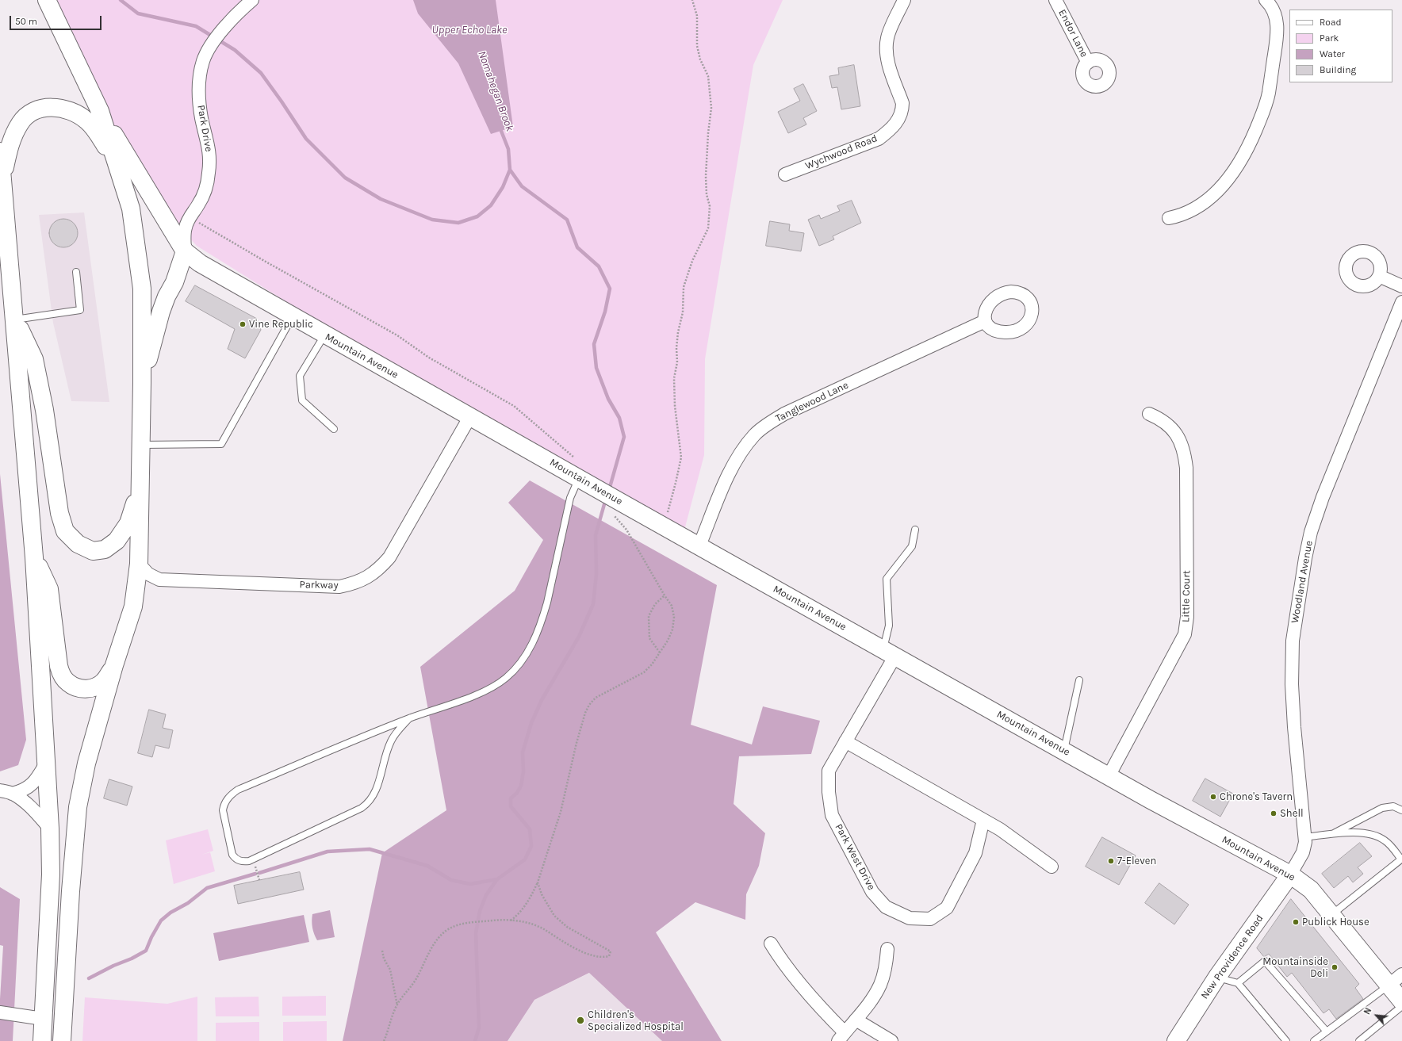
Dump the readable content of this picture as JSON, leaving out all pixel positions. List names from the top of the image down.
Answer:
{
  "streets": {
    "main road": ["Mountain Avenue", "New Providence Road"],
    "street": [
      "Endor Lane",
      "Park Drive",
      "Wychwood Road",
      "Tanglewood Lane",
      "Woodland Avenue",
      "Parkway",
      "Little Court",
      "Park West Drive"
    ]
  },
  "crossings": [
    ["Park Drive", "Mountain Avenue"],
    ["Mountain Avenue", "Tanglewood Lane"],
    ["Mountain Avenue", "Woodland Avenue"],
    ["Mountain Avenue", "Parkway"],
    ["Mountain Avenue", "Little Court"],
    ["Mountain Avenue", "Park West Drive"],
    ["Mountain Avenue", "New Providence Road"],
    ["Woodland Avenue", "New Providence Road"]
  ],
  "water": ["Upper Echo Lake", "Nomahegan Brook"],
  "places": [
    "Vine Republic",
    "Chrone's Tavern",
    "Shell",
    "7-Eleven",
    "Publick House",
    "Mountainside Deli",
    "Children's Specialized Hospital"
  ],
  "legend": [
    "Road",
    "Park",
    "Water",
    "Building"
  ],
  "scale_bar": "50 m",
  "north": "top left"
}
